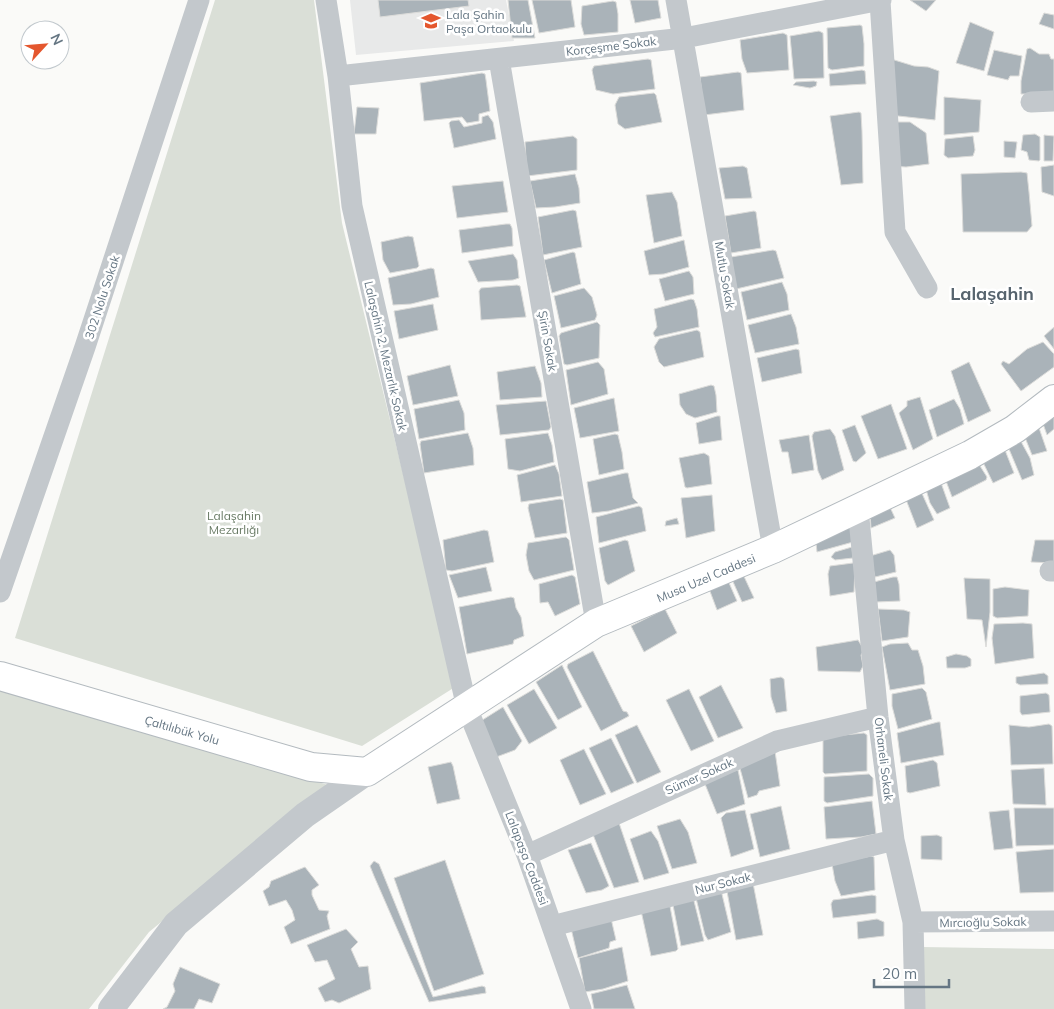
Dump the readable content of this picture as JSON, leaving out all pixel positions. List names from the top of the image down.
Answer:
{
  "streets": {
    "main road": ["Musa Uzel Caddesi", "Çaltılıbük Yolu"],
    "street": [
      "Korçeşme Sokak",
      "Mutlu Sokak",
      "302 Nolu Sokak",
      "Şirin Sokak",
      "Lalaşahin 2. Mezarlık Sokak",
      "Orhaneli Sokak",
      "Sümer Sokak",
      "Lalapaşa Caddesi",
      "Nur Sokak",
      "Mırcıoğlu Sokak"
    ]
  },
  "crossings": [
    ["Korçeşme Sokak", "Mutlu Sokak"],
    ["Korçeşme Sokak", "Şirin Sokak"],
    ["Korçeşme Sokak", "Lalaşahin 2. Mezarlık Sokak"],
    ["Mutlu Sokak", "Musa Uzel Caddesi"],
    ["Şirin Sokak", "Musa Uzel Caddesi"],
    ["Lalaşahin 2. Mezarlık Sokak", "Musa Uzel Caddesi"],
    ["Lalaşahin 2. Mezarlık Sokak", "Lalapaşa Caddesi"],
    ["Musa Uzel Caddesi", "Çaltılıbük Yolu"],
    ["Musa Uzel Caddesi", "Orhaneli Sokak"],
    ["Musa Uzel Caddesi", "Lalapaşa Caddesi"],
    ["Orhaneli Sokak", "Sümer Sokak"],
    ["Orhaneli Sokak", "Nur Sokak"],
    ["Orhaneli Sokak", "Mırcıoğlu Sokak"],
    ["Sümer Sokak", "Lalapaşa Caddesi"],
    ["Lalapaşa Caddesi", "Nur Sokak"]
  ],
  "districts": ["Lalaşahin"],
  "parks": ["Lalaşahin Mezarlığı"],
  "places": {
    "school or university": ["Lala Şahin Paşa Ortaokulu"]
  },
  "scale_bar": "20 m",
  "north": "top right"
}
